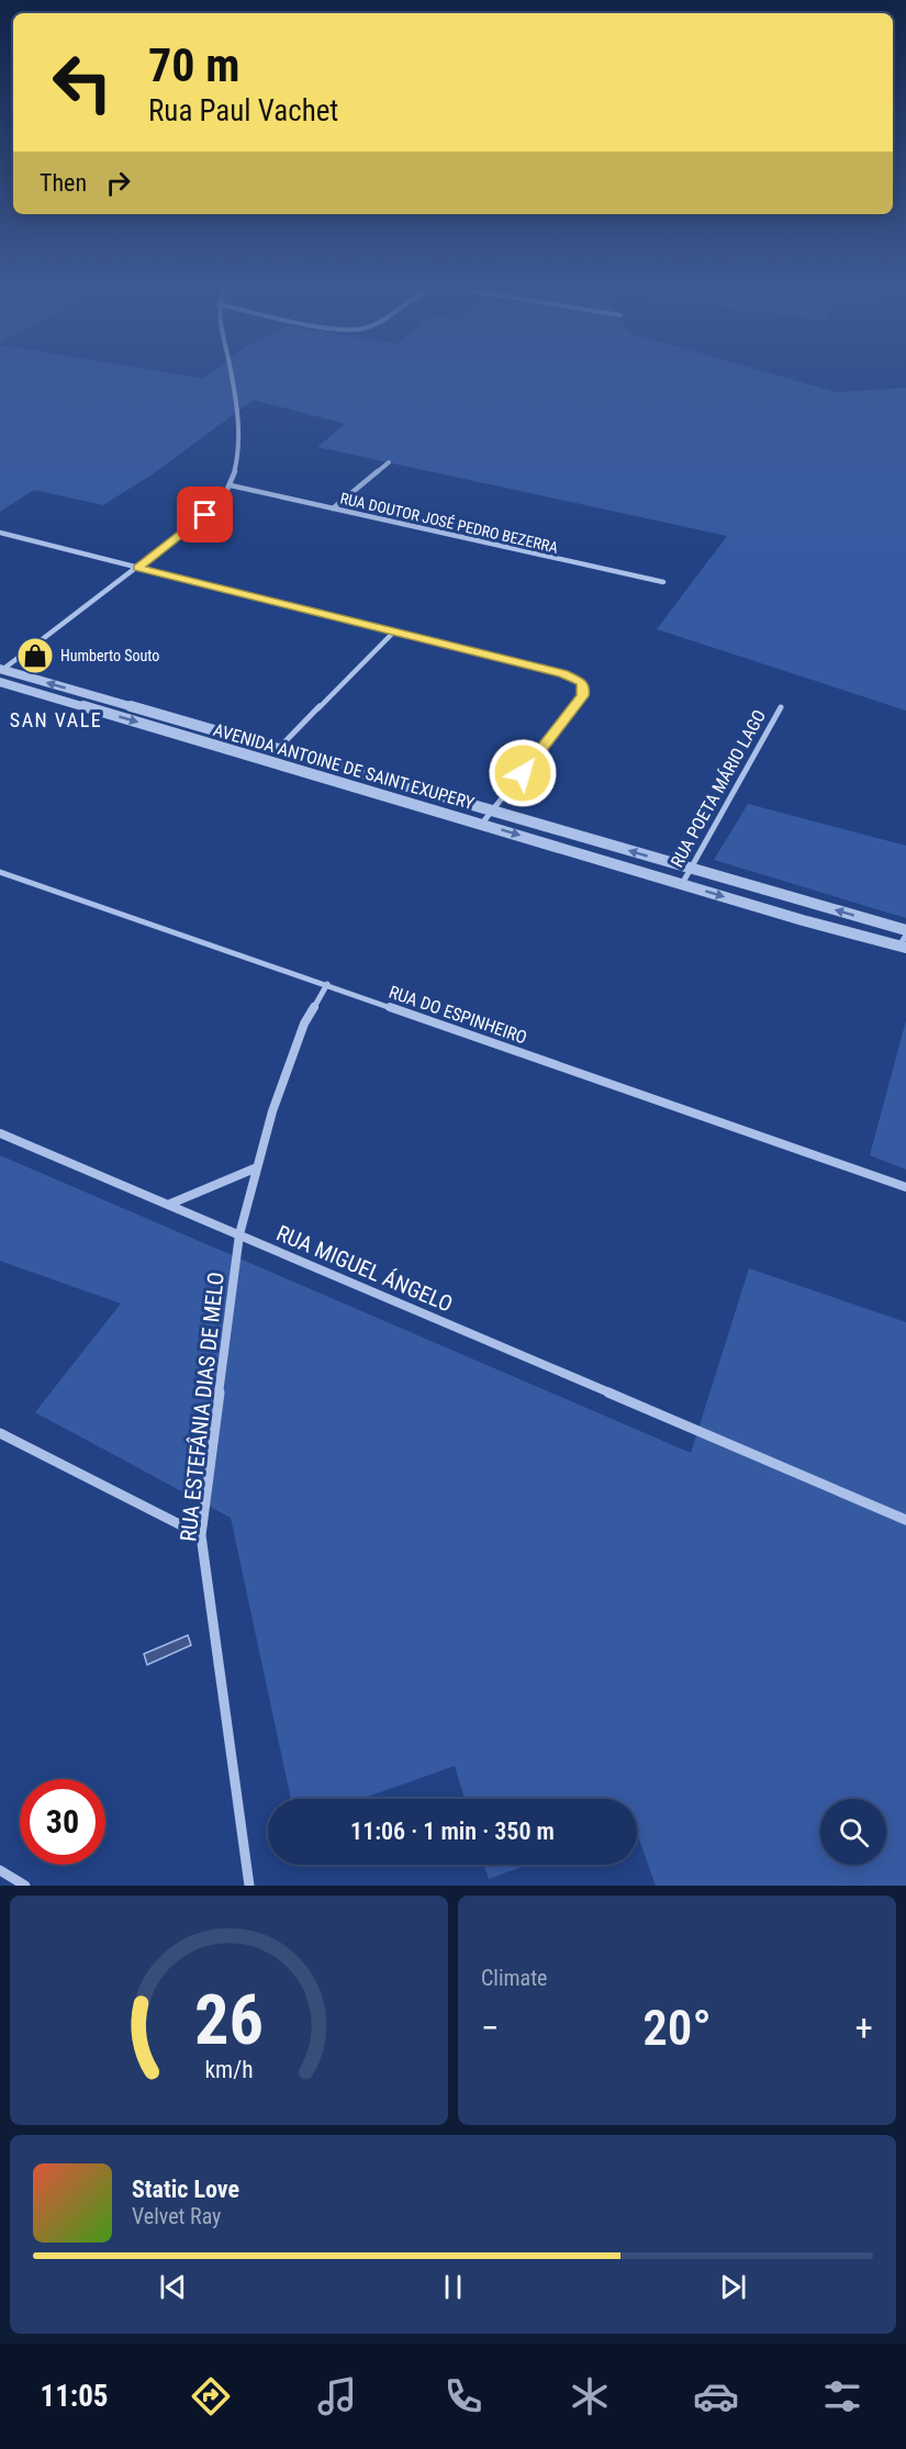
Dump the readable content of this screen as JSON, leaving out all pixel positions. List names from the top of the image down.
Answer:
{
  "streets": {
    "street": [
      "RUA DOUTOR JOSÉ PEDRO BEZERRA",
      "AVENIDA ANTOINE DE SAINT EXUPERY",
      "RUA POETA MÁRIO LAGO",
      "RUA DO ESPINHEIRO",
      "RUA MIGUEL ÁNGELO",
      "RUA ESTEFÂNIA DIAS DE MELO"
    ]
  },
  "crossings": [
    ["AVENIDA ANTOINE DE SAINT EXUPERY", "RUA POETA MÁRIO LAGO"],
    ["RUA DO ESPINHEIRO", "RUA ESTEFÂNIA DIAS DE MELO"],
    ["RUA MIGUEL ÁNGELO", "RUA ESTEFÂNIA DIAS DE MELO"]
  ],
  "districts": ["SAN VALE"],
  "places": {
    "shop": ["Humberto Souto"]
  },
  "page": {
    "turn": ["70 m", "Rua Paul Vachet"],
    "then": "Then",
    "limit": "30",
    "trip": "11:06 · 1 min · 350 m",
    "tile": "Climate",
    "heat": ["−", "20°", "+"],
    "song": ["Static Love", "Velvet Ray"],
    "tabs": "11:05",
    "gauge": ["26", "km/h"]
  }
}
